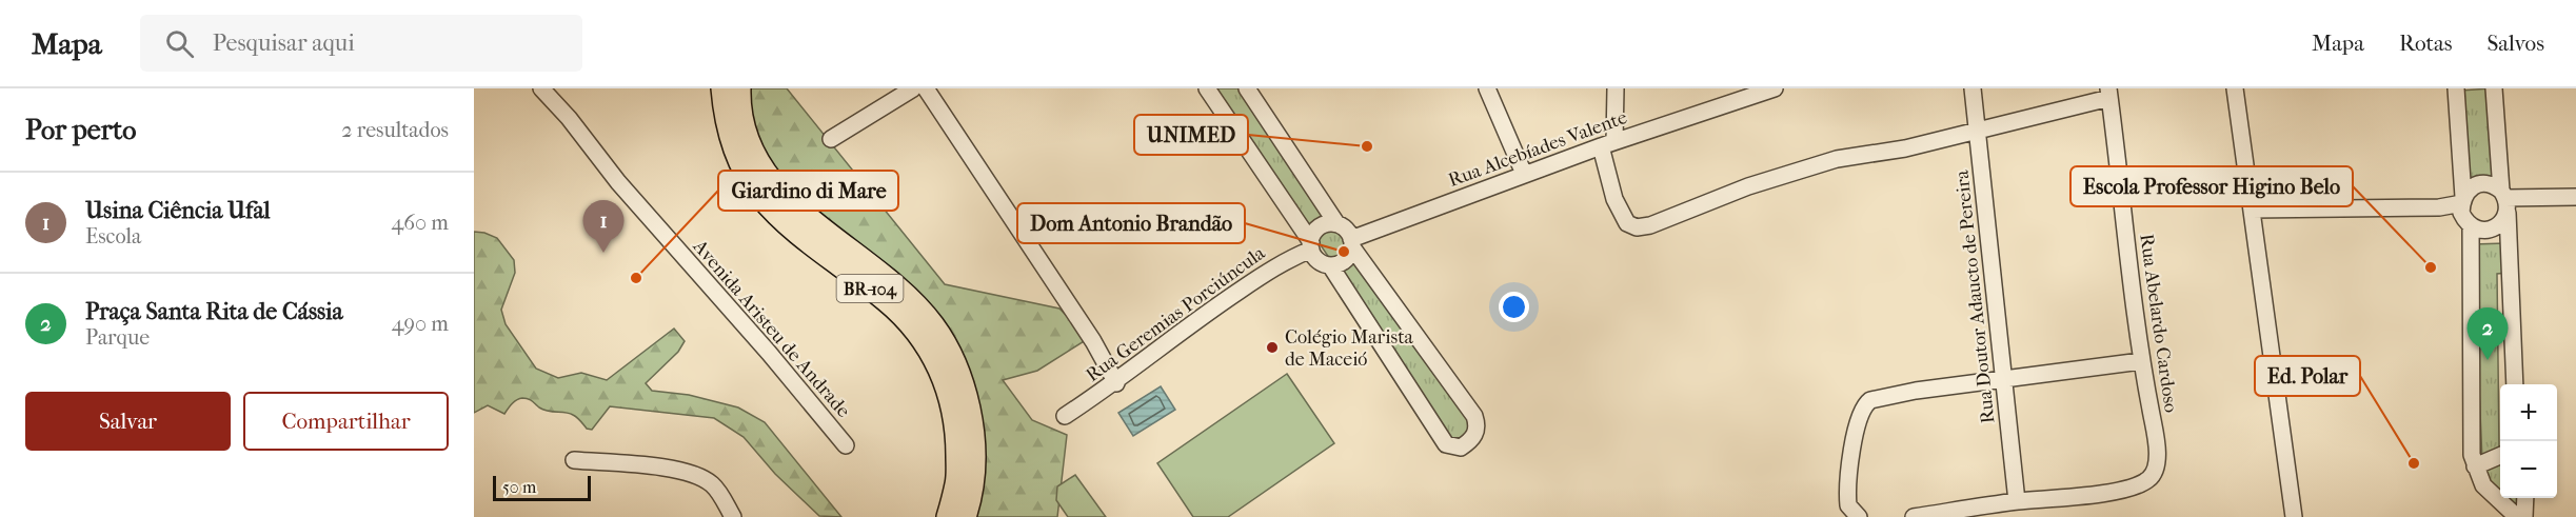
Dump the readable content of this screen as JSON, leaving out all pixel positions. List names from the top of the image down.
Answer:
{
  "streets": {
    "highway": ["BR-104"],
    "street": [
      "Rua Alcebíades Valente",
      "Rua Doutor Adaucto de Pereira",
      "Rua Geremias Porciúncula",
      "Rua Abelardo Cardoso",
      "Avenida Aristeu de Andrade"
    ]
  },
  "crossings": [
    ["Rua Alcebíades Valente", "Rua Geremias Porciúncula"],
    ["Rua Doutor Adaucto de Pereira", "Rua Abelardo Cardoso"]
  ],
  "places": [
    "UNIMED",
    "Dom Antonio Brandão",
    "Escola Professor Higino Belo",
    "Giardino di Mare",
    "Colégio Marista de Maceió",
    "Ed. Polar"
  ],
  "scale_bar": "50 m",
  "page": {
    "header": "Mapa",
    "search": "Pesquisar aqui",
    "nav": ["Mapa", "Rotas", "Salvos"],
    "heading": ["Por perto", "2 resultados"],
    "list": [
      {
        "mark": "1",
        "name": "Usina Ciência Ufal",
        "note": "Escola",
        "value": "460 m"
      },
      {
        "mark": "2",
        "name": "Praça Santa Rita de Cássia",
        "note": "Parque",
        "value": "490 m"
      }
    ],
    "pins": ["1", "2"],
    "buttons": ["Salvar", "Compartilhar"],
    "map_buttons": ["+", "−"],
    "scale": "50 m"
  }
}
